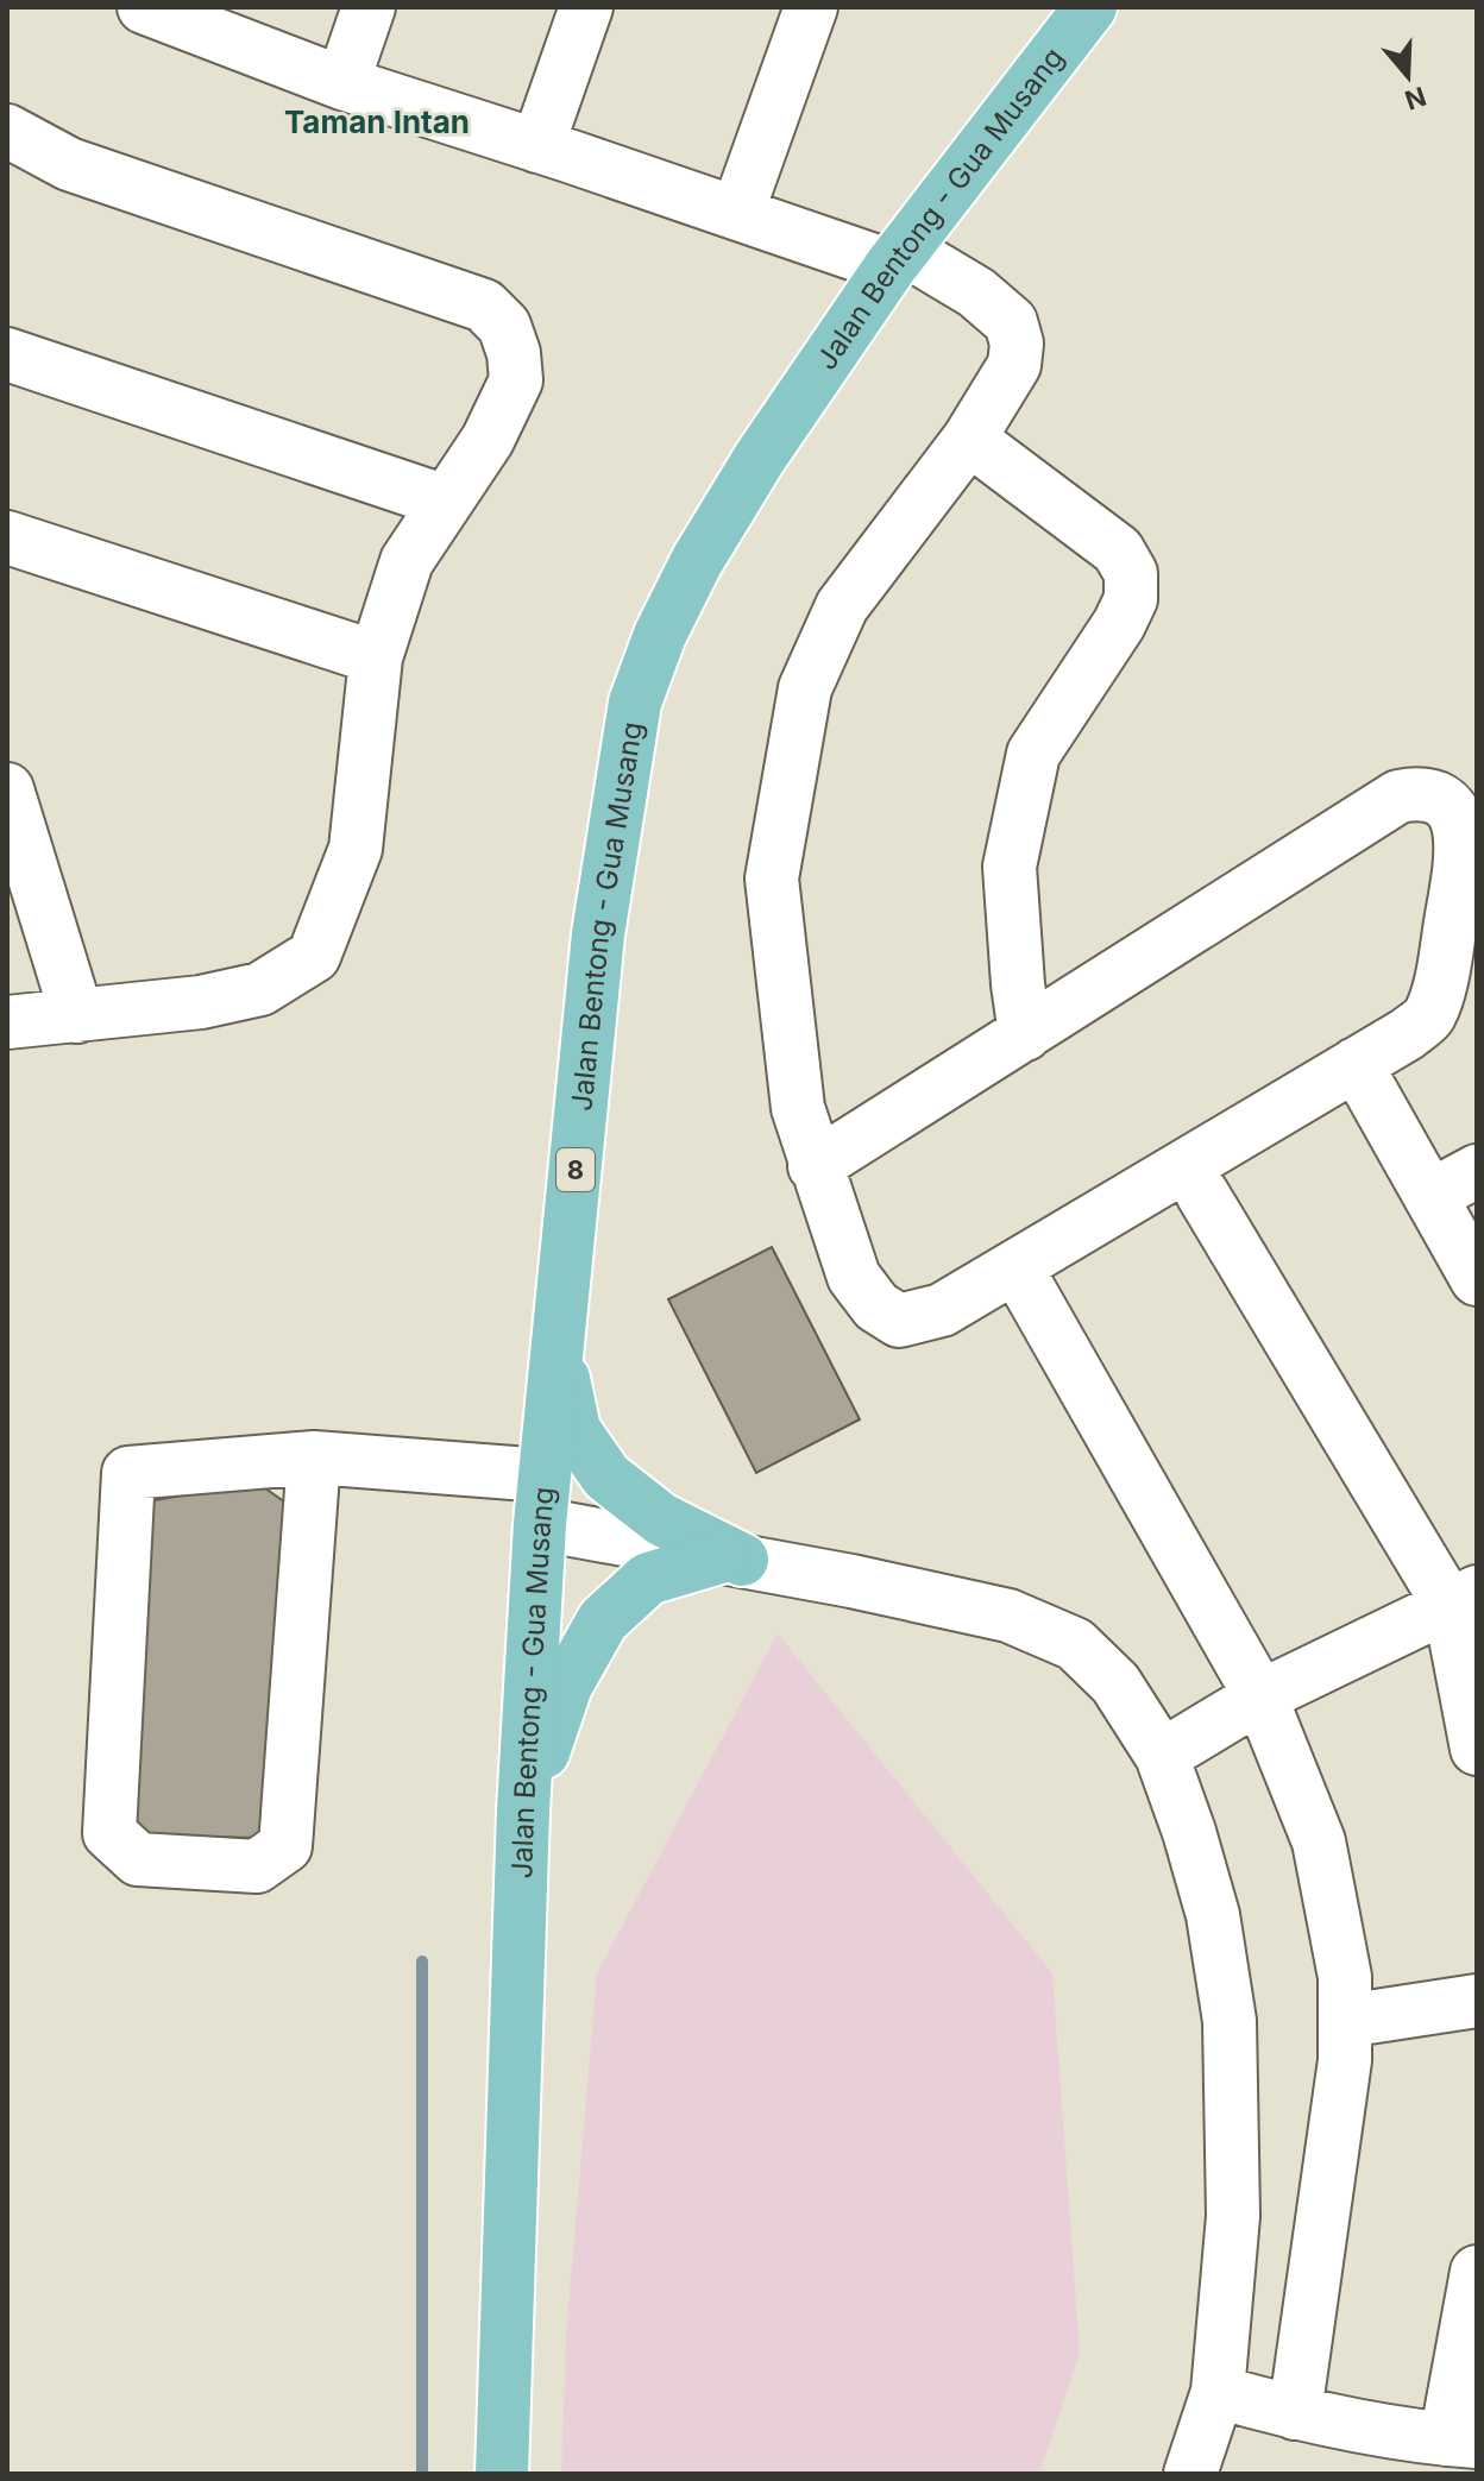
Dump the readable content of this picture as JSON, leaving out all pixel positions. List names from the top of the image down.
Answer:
{
  "streets": {
    "main road": ["Jalan Bentong - Gua Musang", "8"]
  },
  "districts": ["Taman Intan"],
  "north": "bottom"
}
